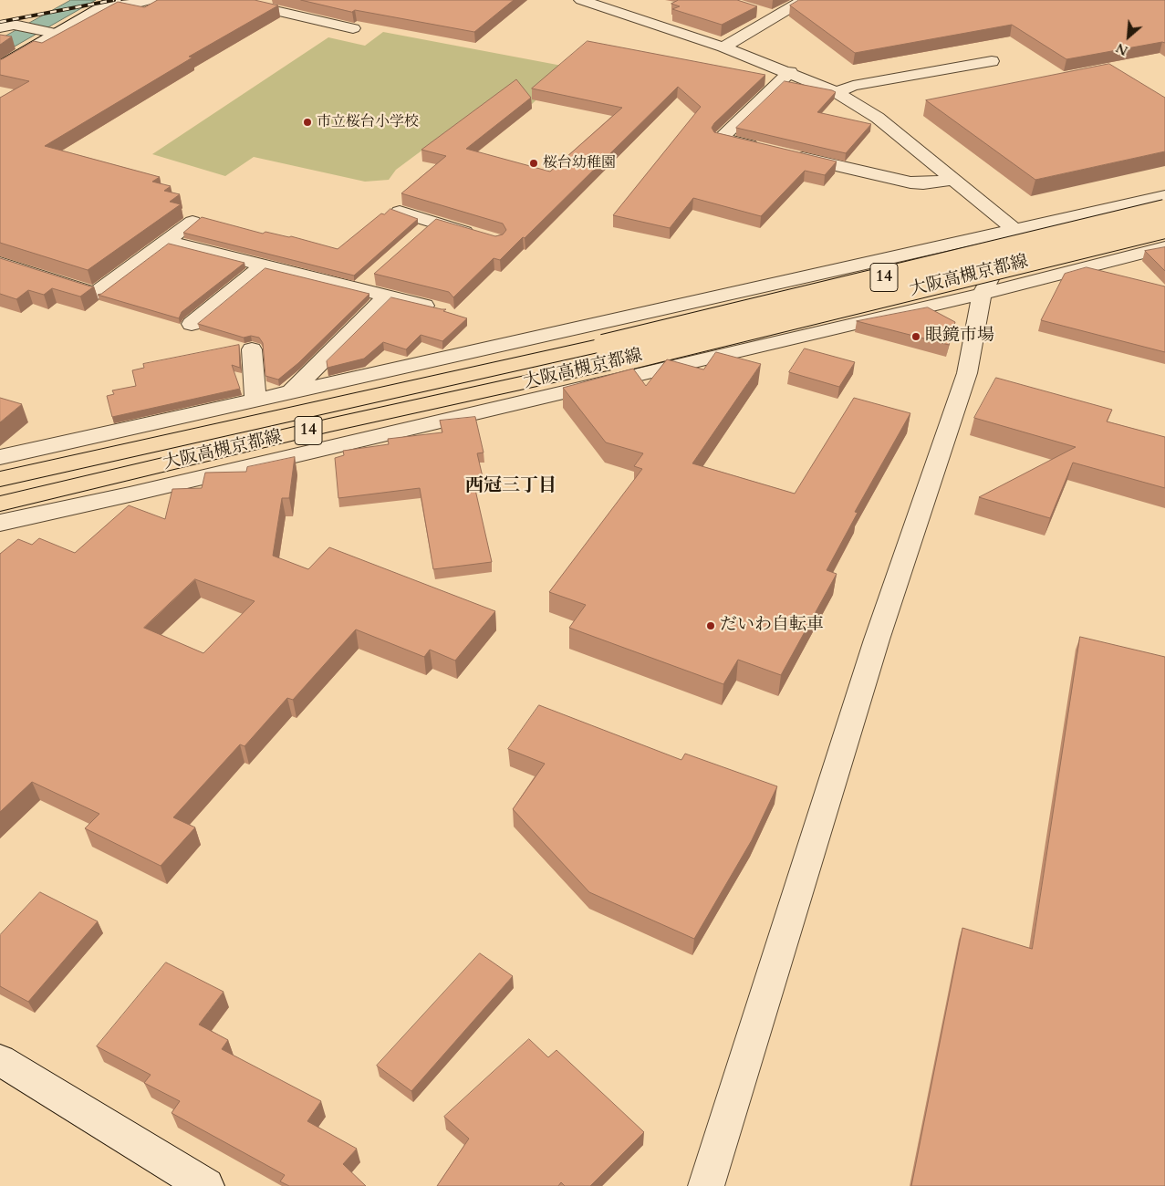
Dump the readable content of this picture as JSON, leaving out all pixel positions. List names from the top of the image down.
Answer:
{
  "streets": {
    "main road": ["大阪高槻京都線", "14"]
  },
  "districts": ["西冠三丁目"],
  "places": [
    "市立桜台小学校",
    "桜台幼稚園",
    "眼鏡市場",
    "だいわ自転車"
  ],
  "north": "bottom left"
}
